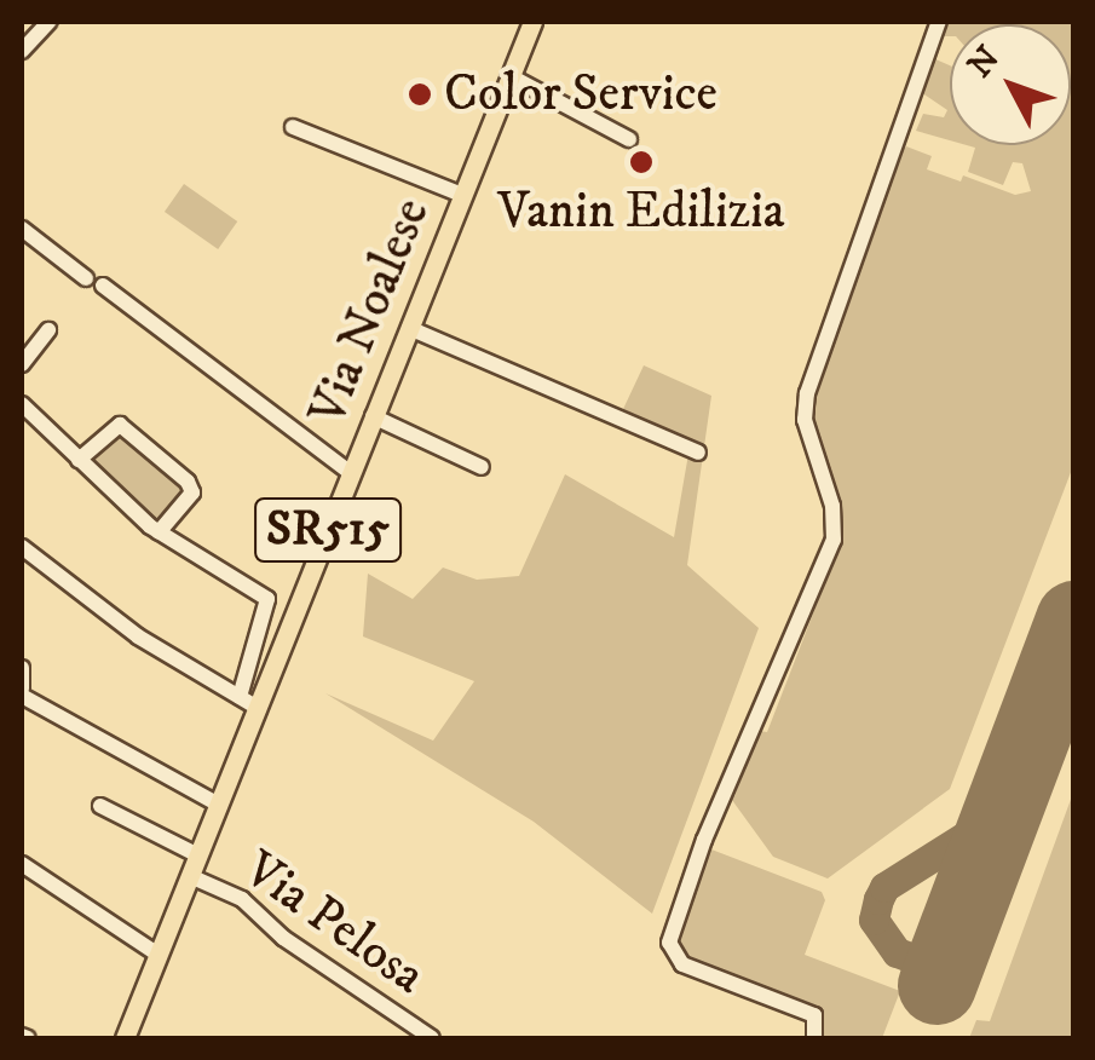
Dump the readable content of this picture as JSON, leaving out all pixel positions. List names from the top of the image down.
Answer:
{
  "streets": {
    "main road": ["Via Noalese", "SR515"],
    "street": ["Via Pelosa"]
  },
  "crossings": [
    ["Via Noalese", "Via Pelosa"]
  ],
  "places": ["Color Service", "Vanin Edilizia"],
  "north": "top left"
}
